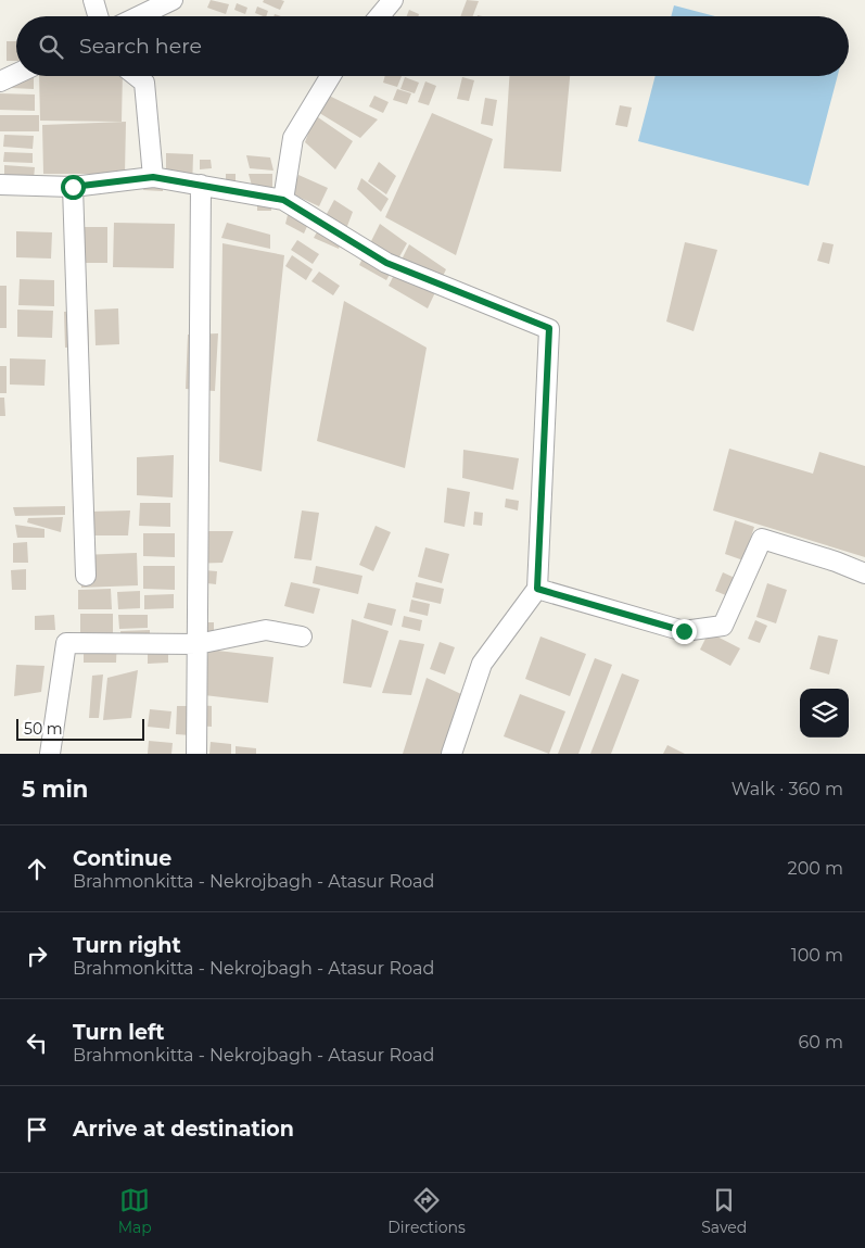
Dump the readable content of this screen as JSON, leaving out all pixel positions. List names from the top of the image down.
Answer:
{
  "scale_bar": "50 m",
  "page": {
    "search": "Search here",
    "scale": "50 m",
    "heading": ["5 min", "Walk · 360 m"],
    "list": [
      ["Continue", "Brahmonkitta - Nekrojbagh - Atasur Road", "200 m"],
      ["Turn right", "Brahmonkitta - Nekrojbagh - Atasur Road", "100 m"],
      ["Turn left", "Brahmonkitta - Nekrojbagh - Atasur Road", "60 m"],
      "Arrive at destination"
    ],
    "nav": ["Map", "Directions", "Saved"]
  }
}
